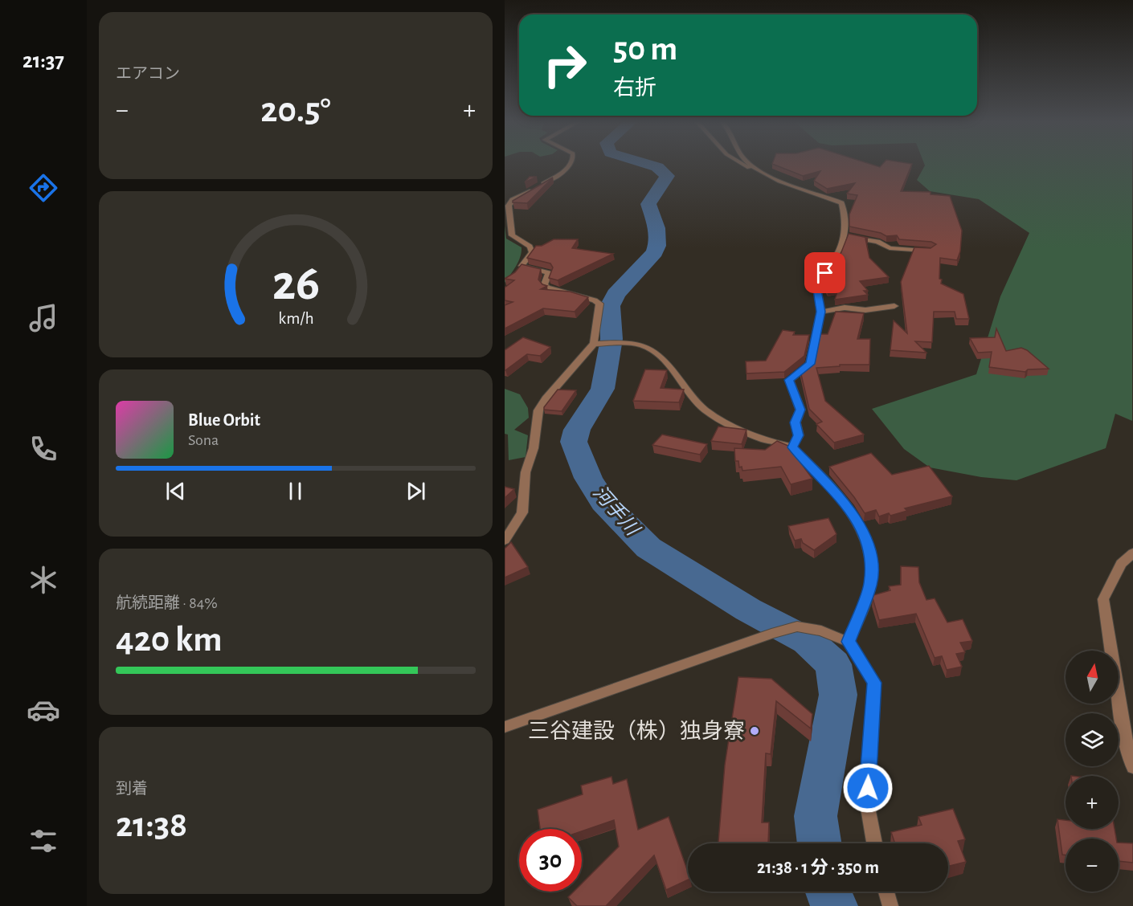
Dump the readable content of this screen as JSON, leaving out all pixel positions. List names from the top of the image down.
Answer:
{
  "water": ["河手川"],
  "places": ["三谷建設（株）独身寮"],
  "north": "top",
  "page": {
    "tabs": "21:37",
    "tile": [
      "エアコン",
      ["航続距離 · 84%", "420 km"],
      ["到着", "21:38"]
    ],
    "turn": ["50 m", "右折"],
    "heat": ["−", "20.5°", "+"],
    "song": ["Blue Orbit", "Sona"],
    "map_buttons": ["+", "−"],
    "limit": "30",
    "trip": "21:38 · 1 分 · 350 m",
    "gauge": ["26", "km/h"]
  }
}
